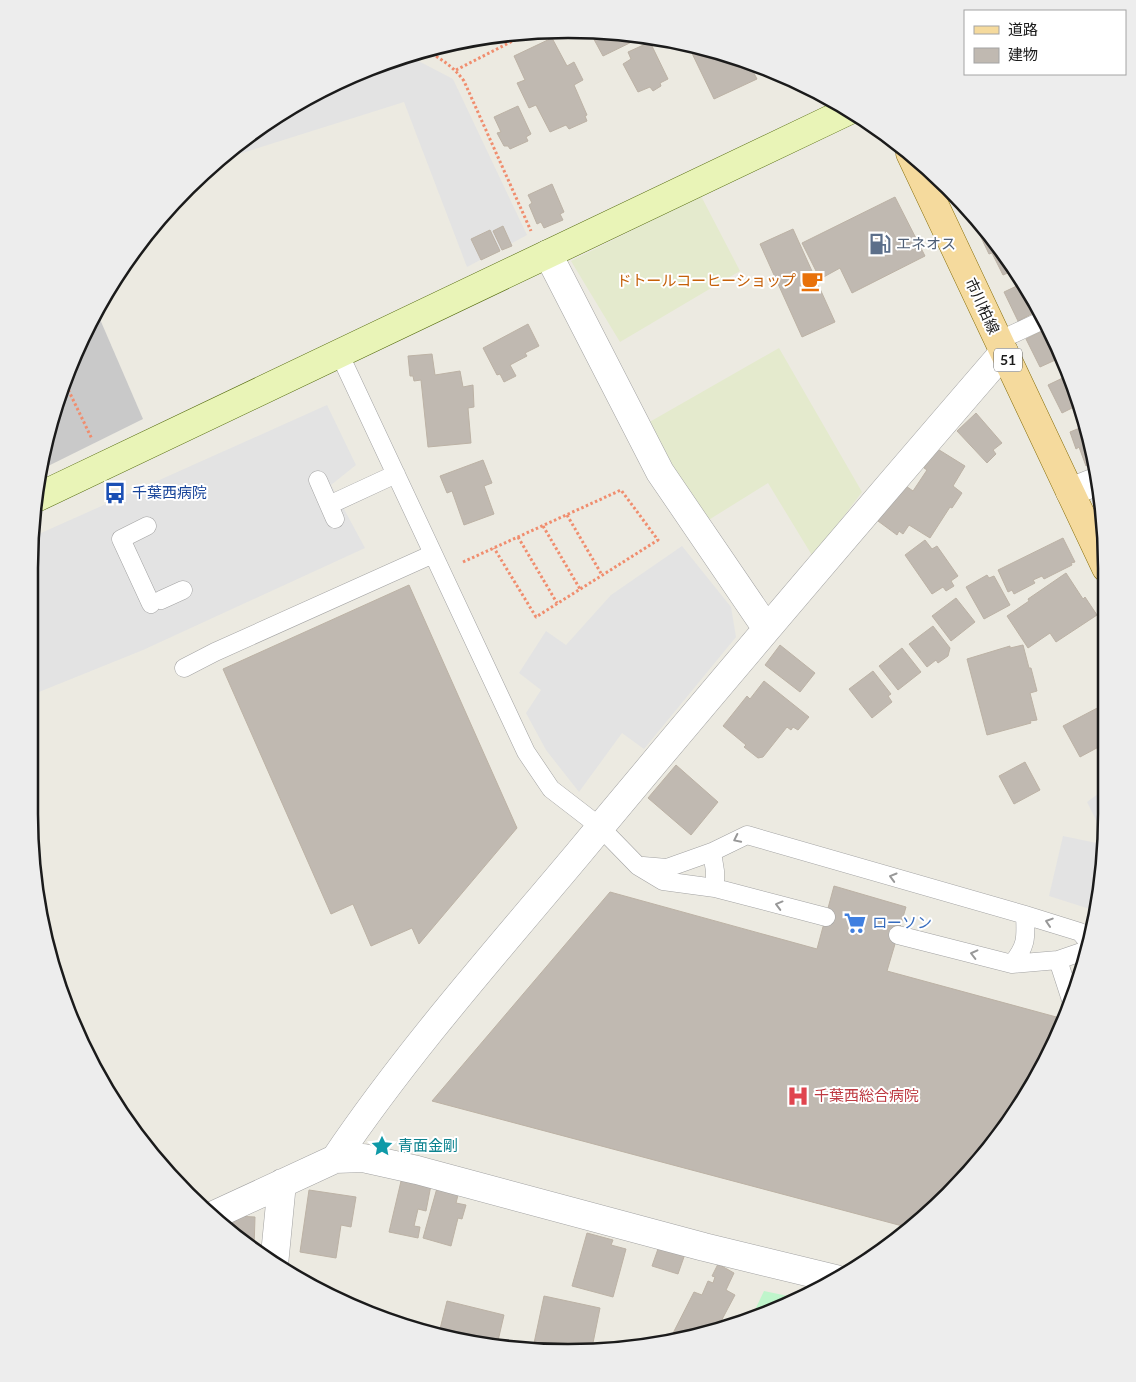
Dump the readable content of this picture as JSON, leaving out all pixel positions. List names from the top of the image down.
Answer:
{
  "streets": {
    "main road": ["市川柏線", "51"]
  },
  "places": {
    "fuel station": ["エネオス"],
    "cafe": ["ドトールコーヒーショップ"],
    "bus stop": ["千葉西病院"],
    "supermarket": ["ローソン"],
    "hospital": ["千葉西総合病院"],
    "place": ["青面金剛"]
  },
  "legend": ["道路", "建物"]
}
